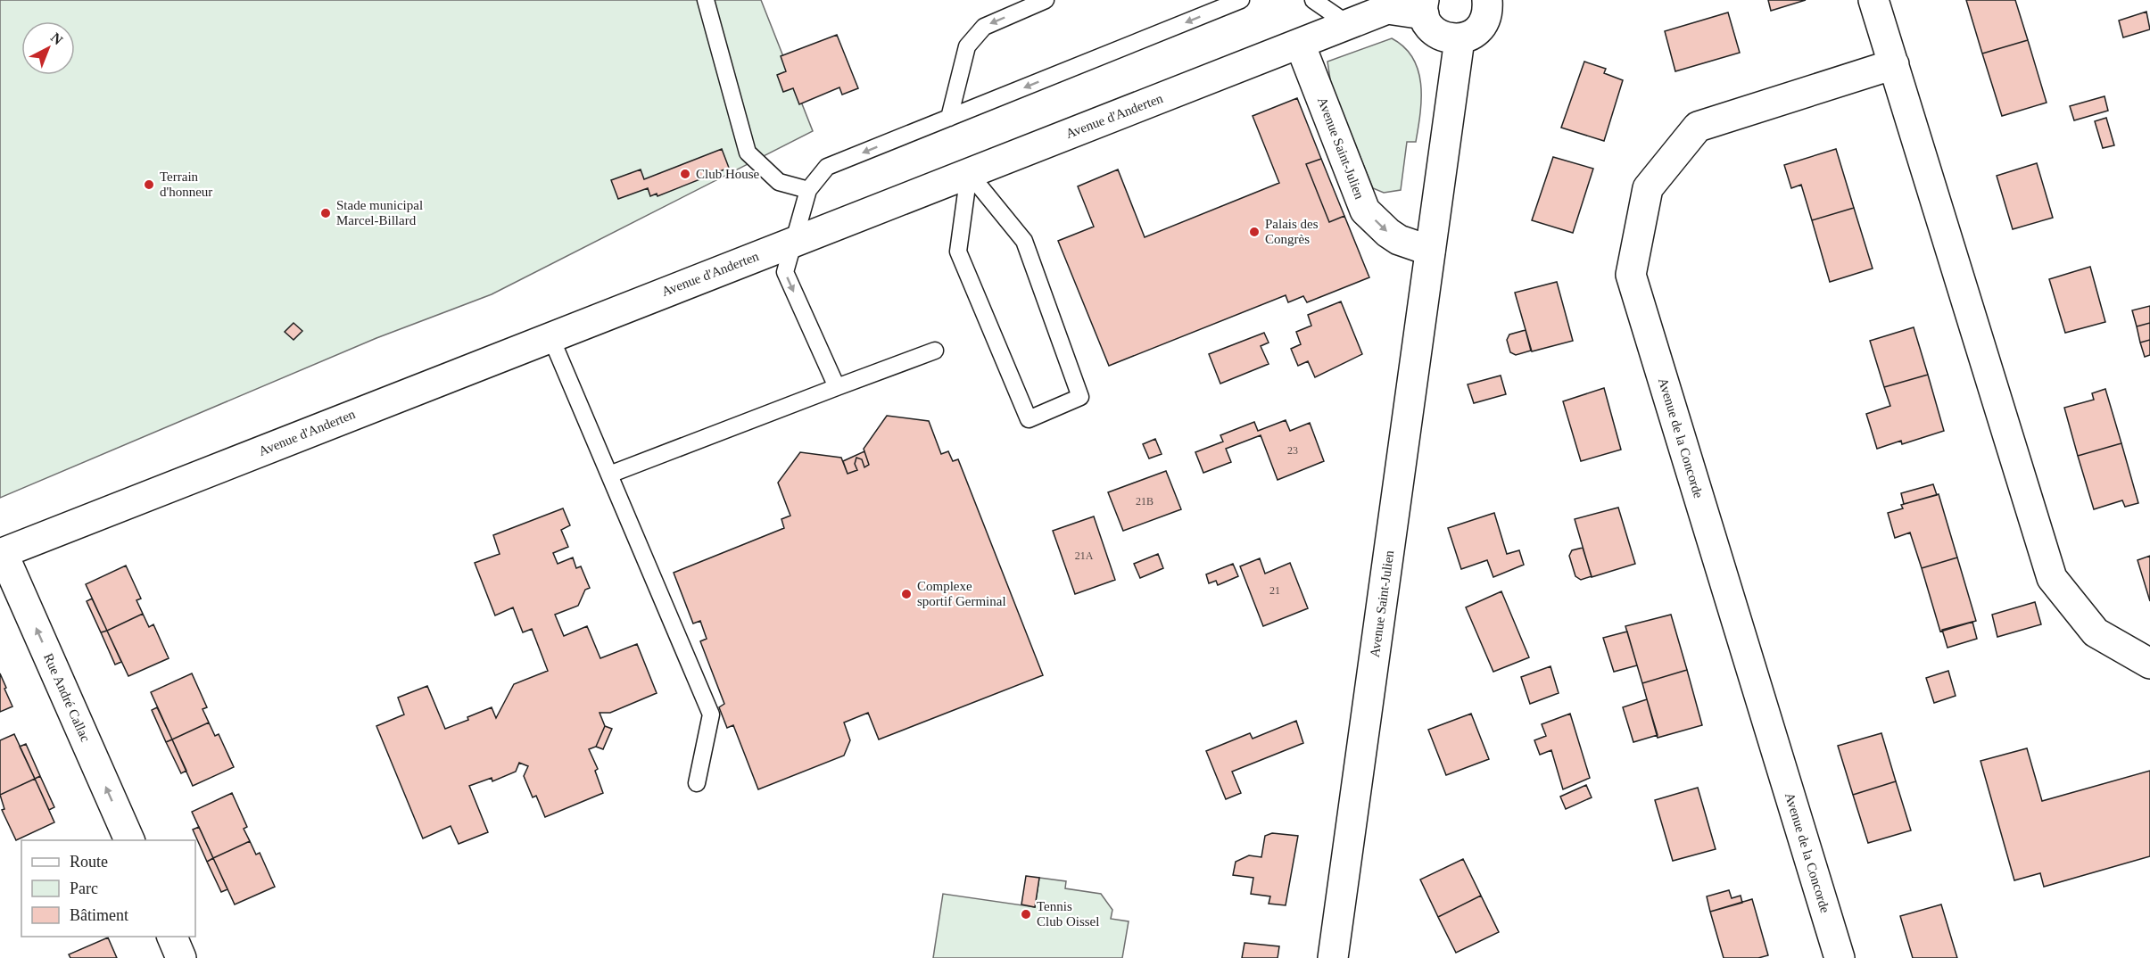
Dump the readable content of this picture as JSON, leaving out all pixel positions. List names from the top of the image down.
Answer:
{
  "streets": {
    "street": [
      "Avenue d'Anderten",
      "Avenue Saint-Julien",
      "Avenue de la Concorde",
      "Rue André Callac"
    ]
  },
  "crossings": [
    ["Avenue d'Anderten", "Avenue Saint-Julien"],
    ["Avenue d'Anderten", "Rue André Callac"]
  ],
  "one_way": ["Rue André Callac"],
  "places": [
    "Club House",
    "Terrain d'honneur",
    "Stade municipal Marcel-Billard",
    "Palais des Congrès",
    "Complexe sportif Germinal",
    "Tennis Club Oissel"
  ],
  "house_numbers": [
    "23",
    "21B",
    "21A",
    "21"
  ],
  "legend": ["Route", "Parc", "Bâtiment"],
  "north": "top right"
}
